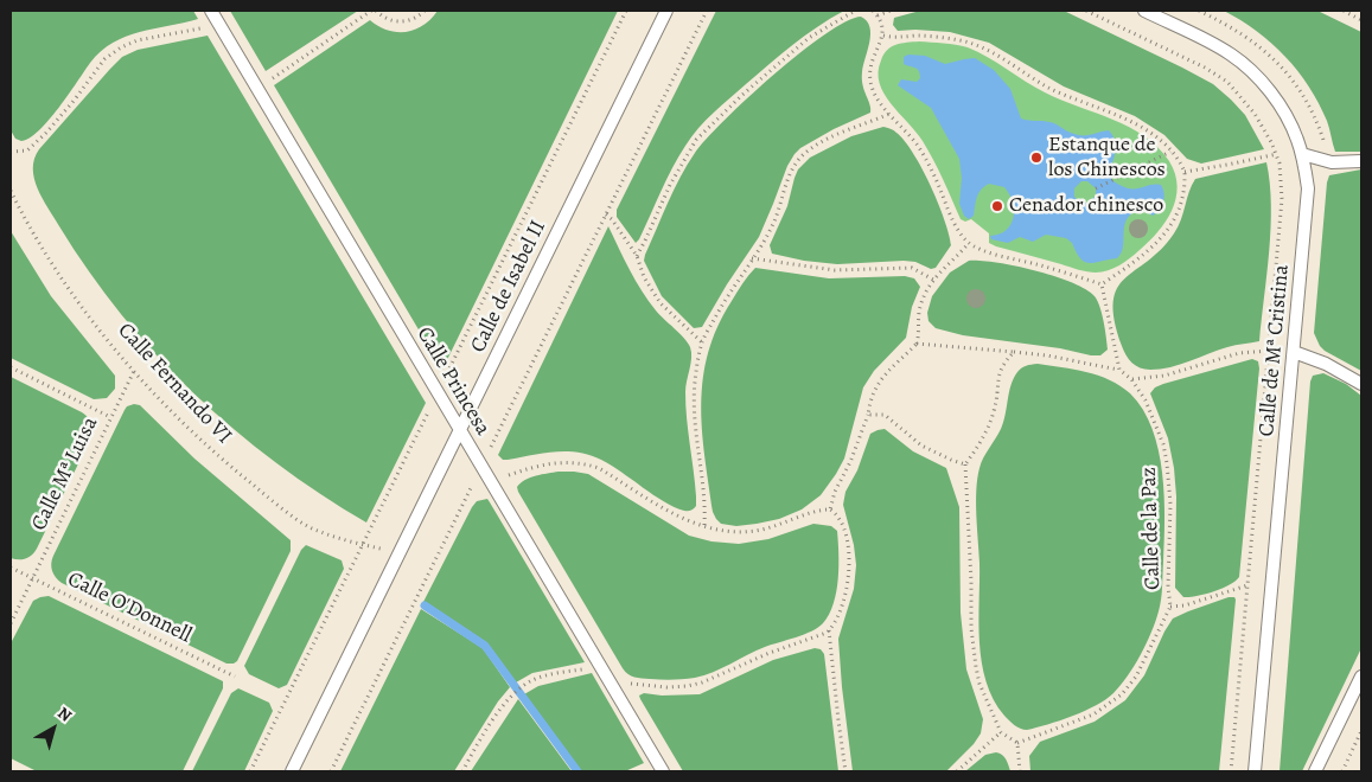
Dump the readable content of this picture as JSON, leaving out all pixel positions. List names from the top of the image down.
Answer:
{
  "streets": {
    "lane": ["Calle de Isabel II", "Calle de Mª Cristina", "Calle Princesa"],
    "path": [
      "Calle Fernando VI",
      "Calle Mª Luisa",
      "Calle de la Paz",
      "Calle O'Donnell"
    ]
  },
  "crossings": [
    ["Calle de Isabel II", "Calle Princesa"],
    ["Calle de Isabel II", "Calle Fernando VI"],
    ["Calle Fernando VI", "Calle Mª Luisa"],
    ["Calle Mª Luisa", "Calle O'Donnell"]
  ],
  "places": ["Estanque de los Chinescos", "Cenador chinesco"],
  "north": "top right"
}
